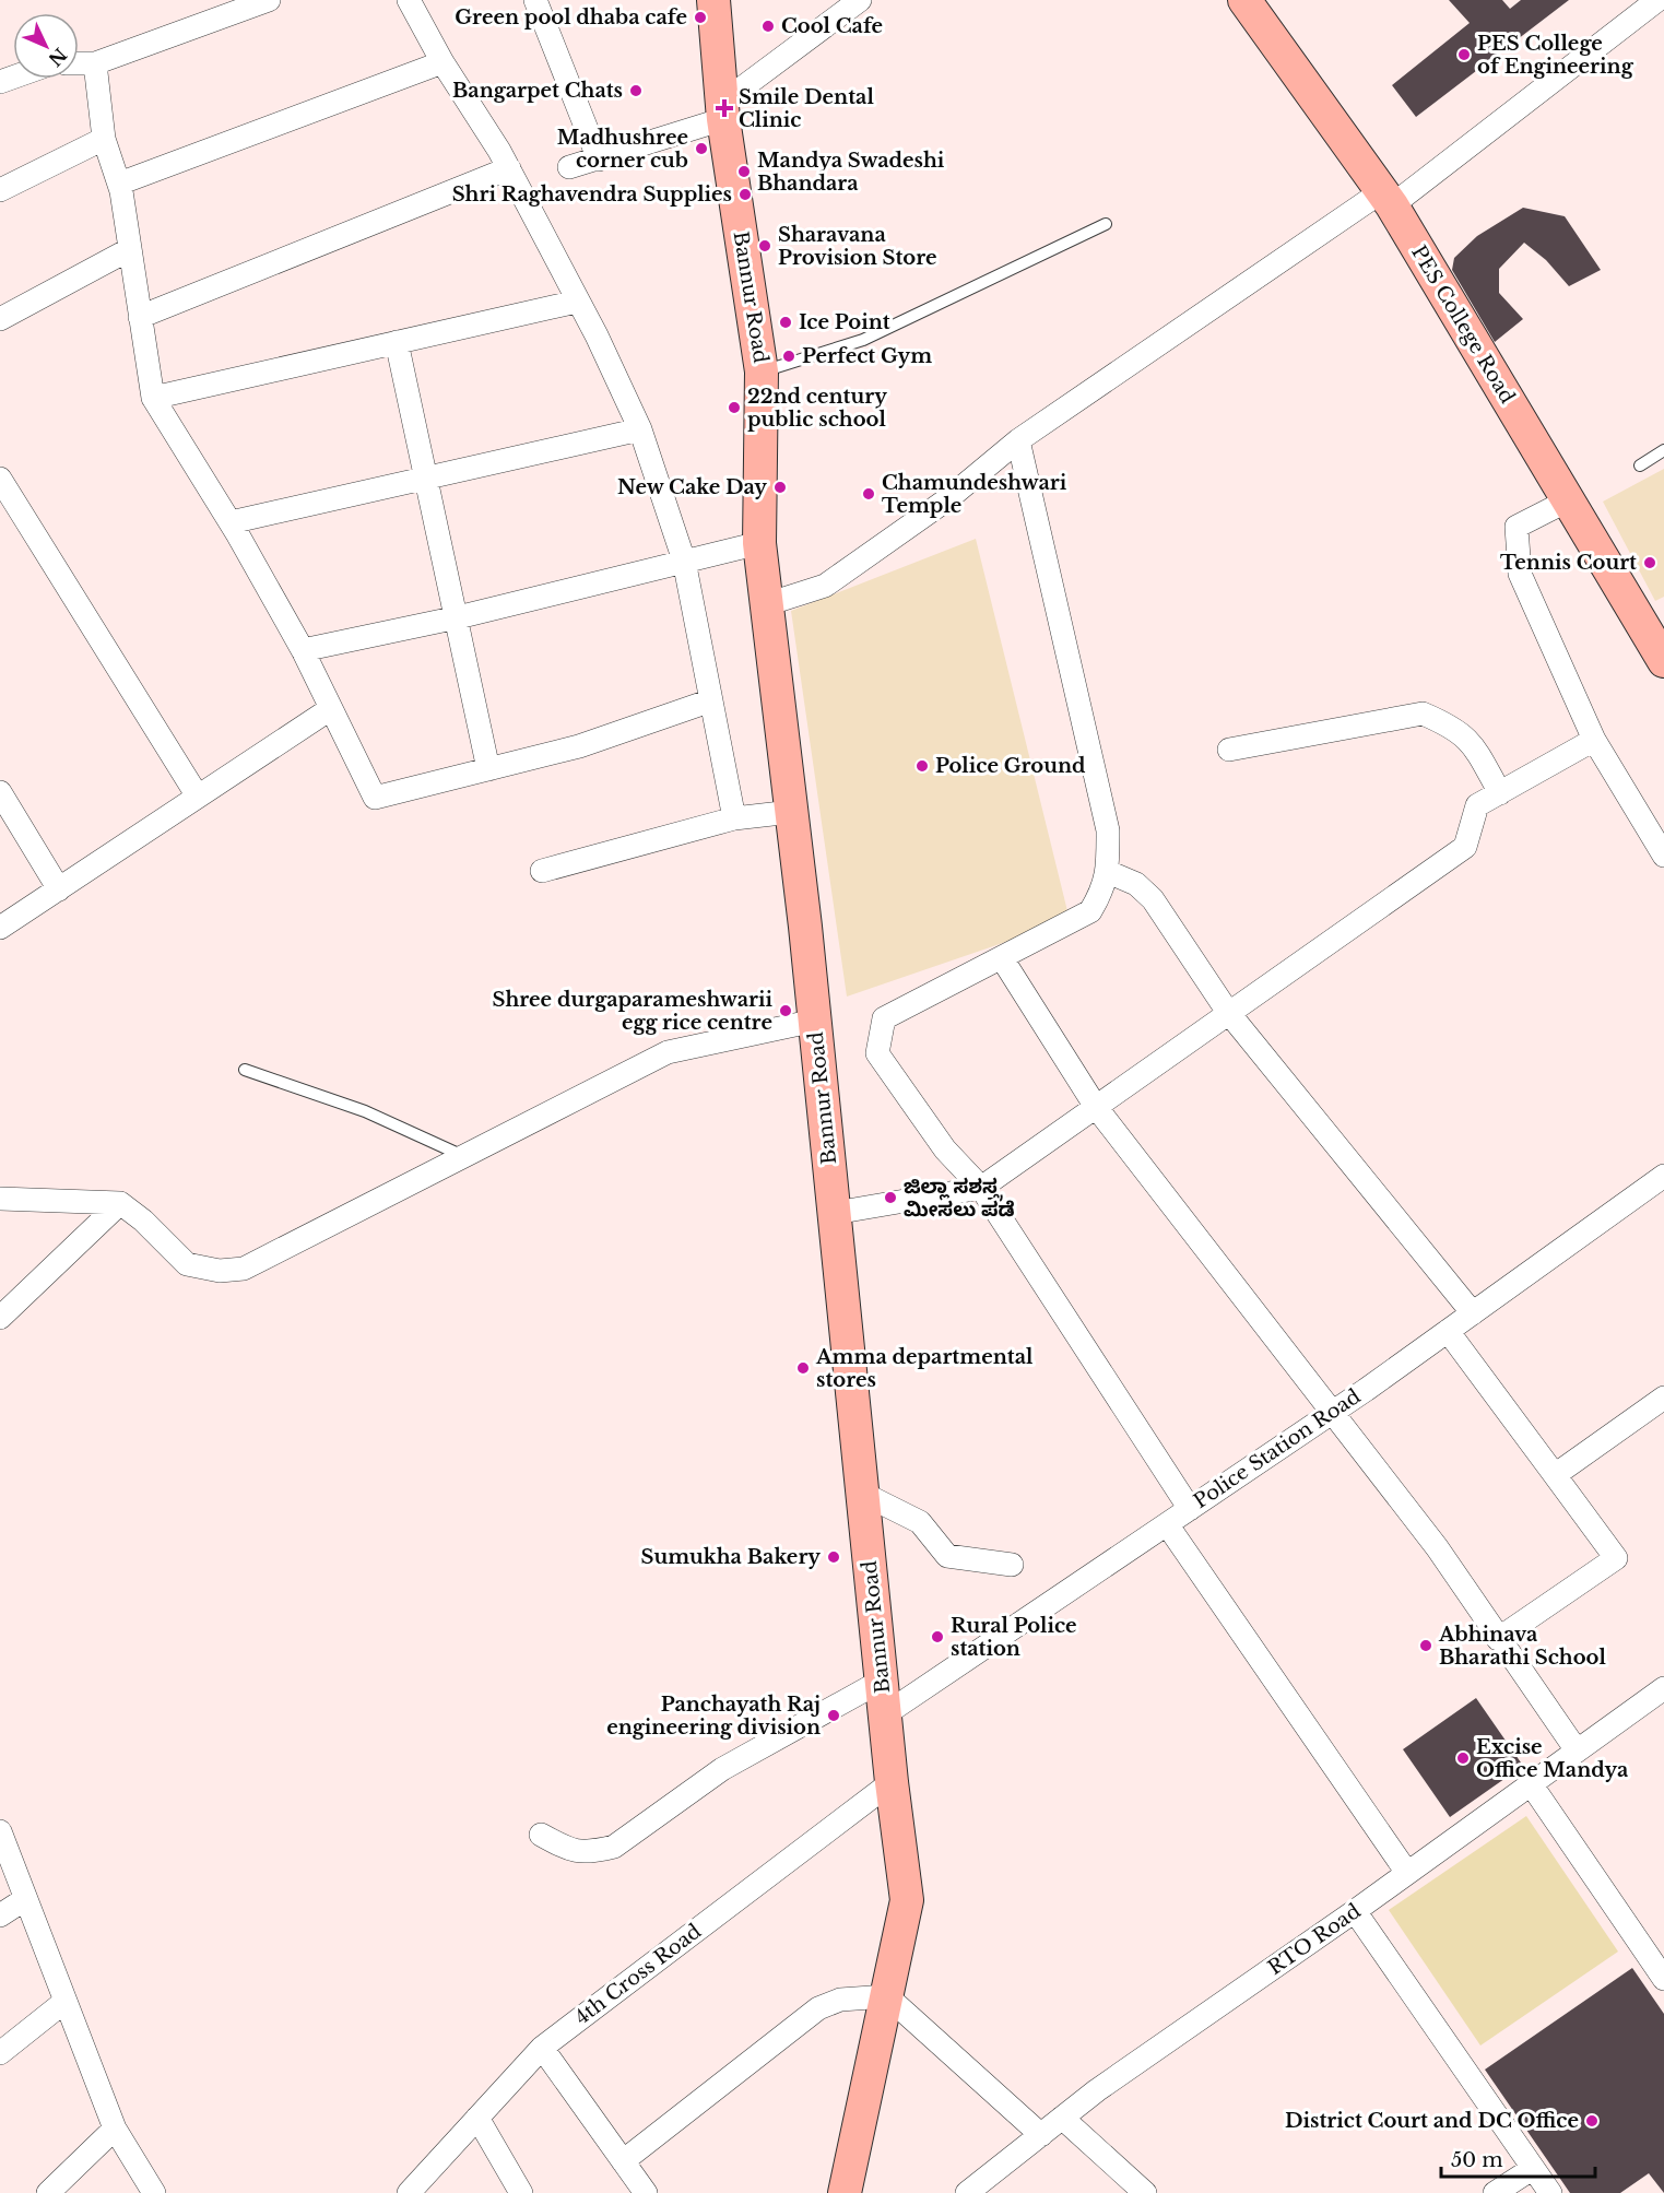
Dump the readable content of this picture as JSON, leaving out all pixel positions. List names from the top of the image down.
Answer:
{
  "streets": {
    "main road": ["Bannur Road", "PES College Road"],
    "street": ["Police Station Road", "RTO Road", "4th Cross Road"]
  },
  "crossings": [
    ["Bannur Road", "Police Station Road"],
    ["Bannur Road", "4th Cross Road"]
  ],
  "places": {
    "other": [
      "Green pool dhaba cafe",
      "Cool Cafe",
      "PES College of Engineering",
      "Bangarpet Chats",
      "Madhushree corner cub",
      "Mandya Swadeshi Bhandara",
      "Shri Raghavendra Supplies",
      "Sharavana Provision Store",
      "Ice Point",
      "Perfect Gym",
      "22nd century public school",
      "New Cake Day",
      "Chamundeshwari Temple",
      "Tennis Court",
      "Police Ground",
      "Shree durgaparameshwarii egg rice centre",
      "ಜಿಲ್ಲಾ ಸಶಸ್ತ್ರ ಮೀಸಲು ಪಡೆ",
      "Amma departmental stores",
      "Sumukha Bakery",
      "Rural Police station",
      "Abhinava Bharathi School",
      "Panchayath Raj engineering division",
      "Excise Office Mandya",
      "District Court and DC Office"
    ],
    "health": ["Smile Dental Clinic"]
  },
  "scale_bar": "50 m",
  "north": "bottom right"
}
